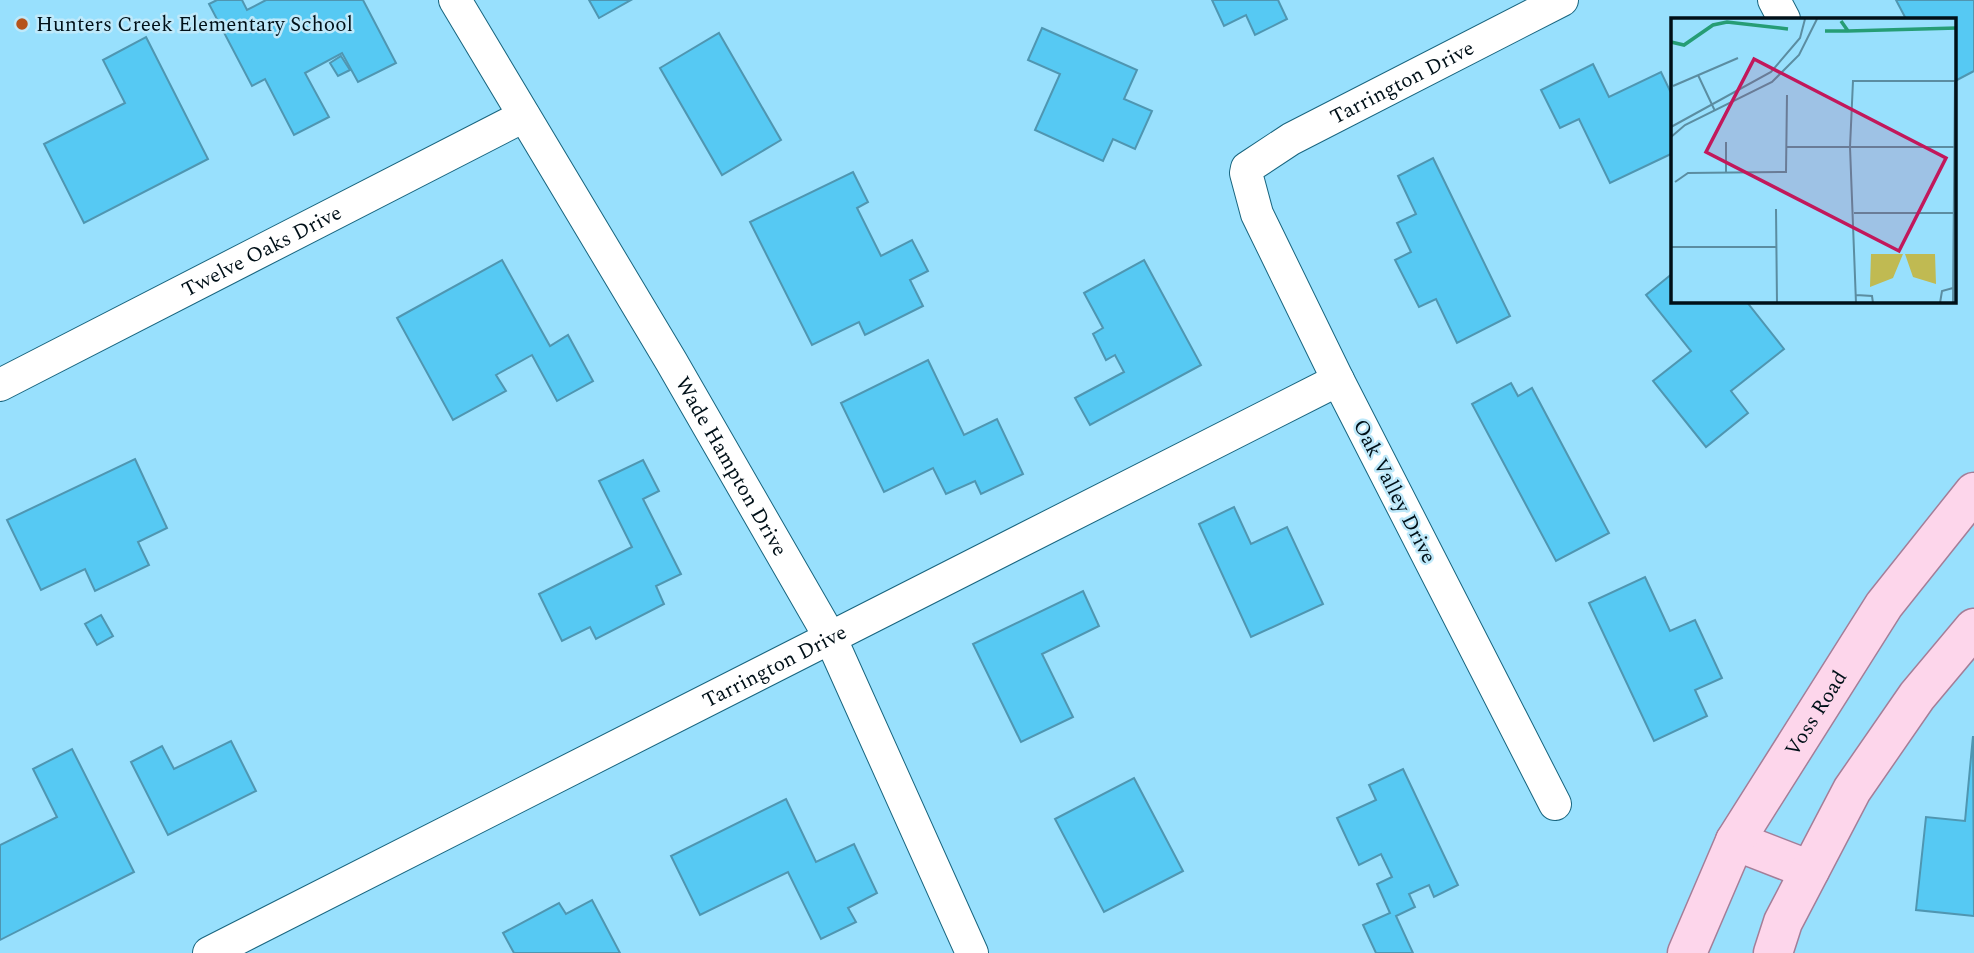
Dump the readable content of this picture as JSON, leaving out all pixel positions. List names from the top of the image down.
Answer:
{
  "streets": {
    "main road": ["Voss Road"],
    "street": [
      "Tarrington Drive",
      "Twelve Oaks Drive",
      "Wade Hampton Drive",
      "Oak Valley Drive"
    ]
  },
  "crossings": [
    ["Tarrington Drive", "Wade Hampton Drive"],
    ["Tarrington Drive", "Oak Valley Drive"],
    ["Twelve Oaks Drive", "Wade Hampton Drive"]
  ],
  "places": ["Hunters Creek Elementary School"]
}
